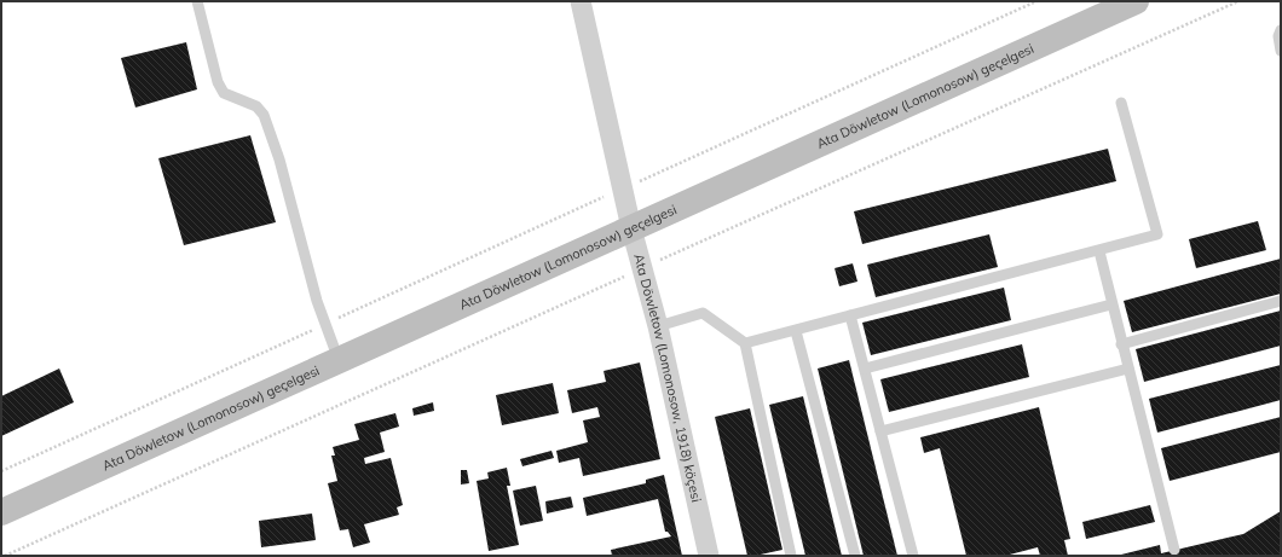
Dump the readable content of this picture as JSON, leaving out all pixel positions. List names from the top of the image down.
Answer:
{
  "streets": {
    "street": ["Ata Döwletow (Lomonosow) geçelgesi", "Ata Döwletow (Lomonosow, 1918) köçesi"]
  },
  "crossings": [
    ["Ata Döwletow (Lomonosow) geçelgesi", "Ata Döwletow (Lomonosow, 1918) köçesi"]
  ]
}
